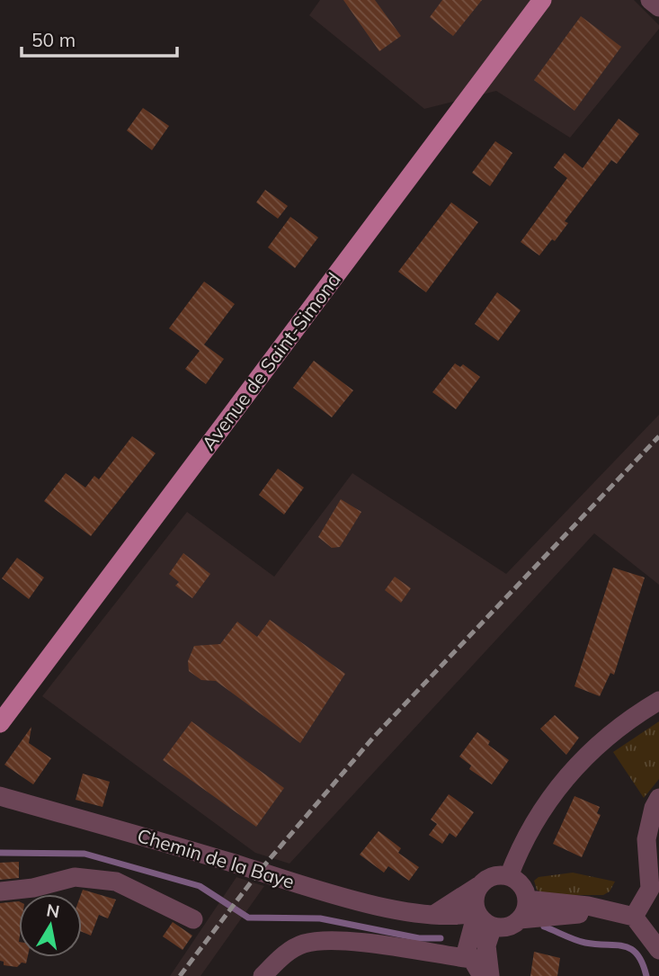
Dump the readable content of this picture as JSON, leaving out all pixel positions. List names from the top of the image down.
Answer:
{
  "streets": {
    "main road": ["Avenue de Saint-Simond"],
    "street": ["Chemin de la Baye"]
  },
  "scale_bar": "50 m",
  "north": "top"
}
